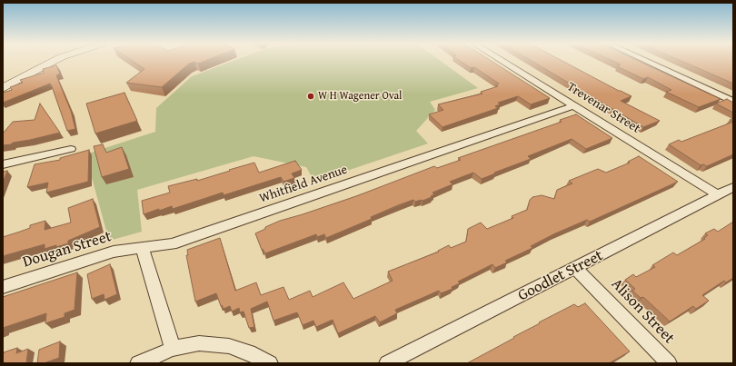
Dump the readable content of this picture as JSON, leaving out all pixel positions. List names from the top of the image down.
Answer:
{
  "streets": {
    "street": [
      "Trevenar Street",
      "Whitfield Avenue",
      "Dougan Street",
      "Goodlet Street",
      "Alison Street"
    ]
  },
  "crossings": [
    ["Trevenar Street", "Whitfield Avenue"],
    ["Trevenar Street", "Goodlet Street"],
    ["Whitfield Avenue", "Dougan Street"],
    ["Goodlet Street", "Alison Street"]
  ],
  "places": ["W H Wagener Oval"]
}
